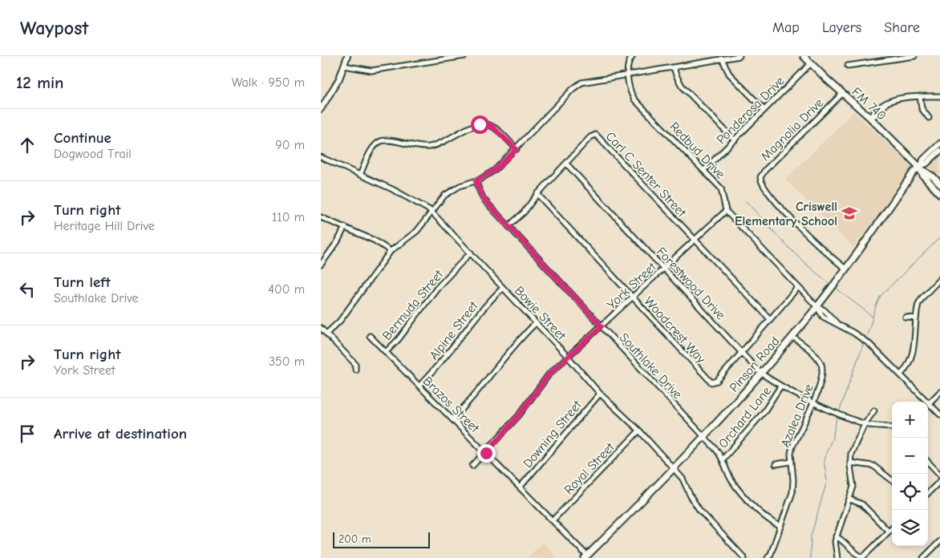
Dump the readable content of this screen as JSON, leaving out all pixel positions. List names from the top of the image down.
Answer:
{
  "streets": {
    "main road": ["FM 740", "Pinson Road"],
    "street": [
      "Ponderosa Drive",
      "Magnolia Drive",
      "Redbud Drive",
      "Carl C Senter Street",
      "Forestwood Drive",
      "York Street",
      "Bermuda Street",
      "Bowie Street",
      "Woodcrest Way",
      "Alpine Street",
      "Southlake Drive",
      "Brazos Street",
      "Azalea Drive",
      "Orchard Lane",
      "Downing Street",
      "Royal Street"
    ]
  },
  "crossings": [
    ["FM 740", "Ponderosa Drive"],
    ["FM 740", "Magnolia Drive"],
    ["FM 740", "Pinson Road"],
    ["Ponderosa Drive", "Redbud Drive"],
    ["Magnolia Drive", "Pinson Road"],
    ["Redbud Drive", "York Street"],
    ["Redbud Drive", "Woodcrest Way"],
    ["Redbud Drive", "Pinson Road"],
    ["Carl C Senter Street", "Forestwood Drive"],
    ["Carl C Senter Street", "York Street"],
    ["Carl C Senter Street", "Woodcrest Way"],
    ["Carl C Senter Street", "Southlake Drive"],
    ["Forestwood Drive", "York Street"],
    ["Forestwood Drive", "Woodcrest Way"],
    ["Forestwood Drive", "Pinson Road"],
    ["Forestwood Drive", "Azalea Drive"],
    ["Forestwood Drive", "Orchard Lane"],
    ["York Street", "Bowie Street"],
    ["York Street", "Woodcrest Way"],
    ["York Street", "Southlake Drive"],
    ["York Street", "Brazos Street"],
    ["Bermuda Street", "Bowie Street"],
    ["Bermuda Street", "Brazos Street"],
    ["Bowie Street", "Alpine Street"],
    ["Bowie Street", "Pinson Road"],
    ["Bowie Street", "Downing Street"],
    ["Bowie Street", "Royal Street"],
    ["Alpine Street", "Brazos Street"],
    ["Pinson Road", "Southlake Drive"],
    ["Pinson Road", "Brazos Street"],
    ["Pinson Road", "Azalea Drive"],
    ["Southlake Drive", "Azalea Drive"],
    ["Southlake Drive", "Orchard Lane"],
    ["Brazos Street", "Downing Street"],
    ["Brazos Street", "Royal Street"]
  ],
  "places": {
    "school or university": ["Criswell Elementary School"]
  },
  "scale_bar": "200 m",
  "page": {
    "header": "Waypost",
    "nav": ["Map", "Layers", "Share"],
    "heading": ["12 min", "Walk · 950 m"],
    "list": [
      ["Continue", "Dogwood Trail", "90 m"],
      ["Turn right", "Heritage Hill Drive", "110 m"],
      ["Turn left", "Southlake Drive", "400 m"],
      ["Turn right", "York Street", "350 m"],
      "Arrive at destination"
    ],
    "map_buttons": ["+", "−"],
    "scale": "200 m"
  }
}
